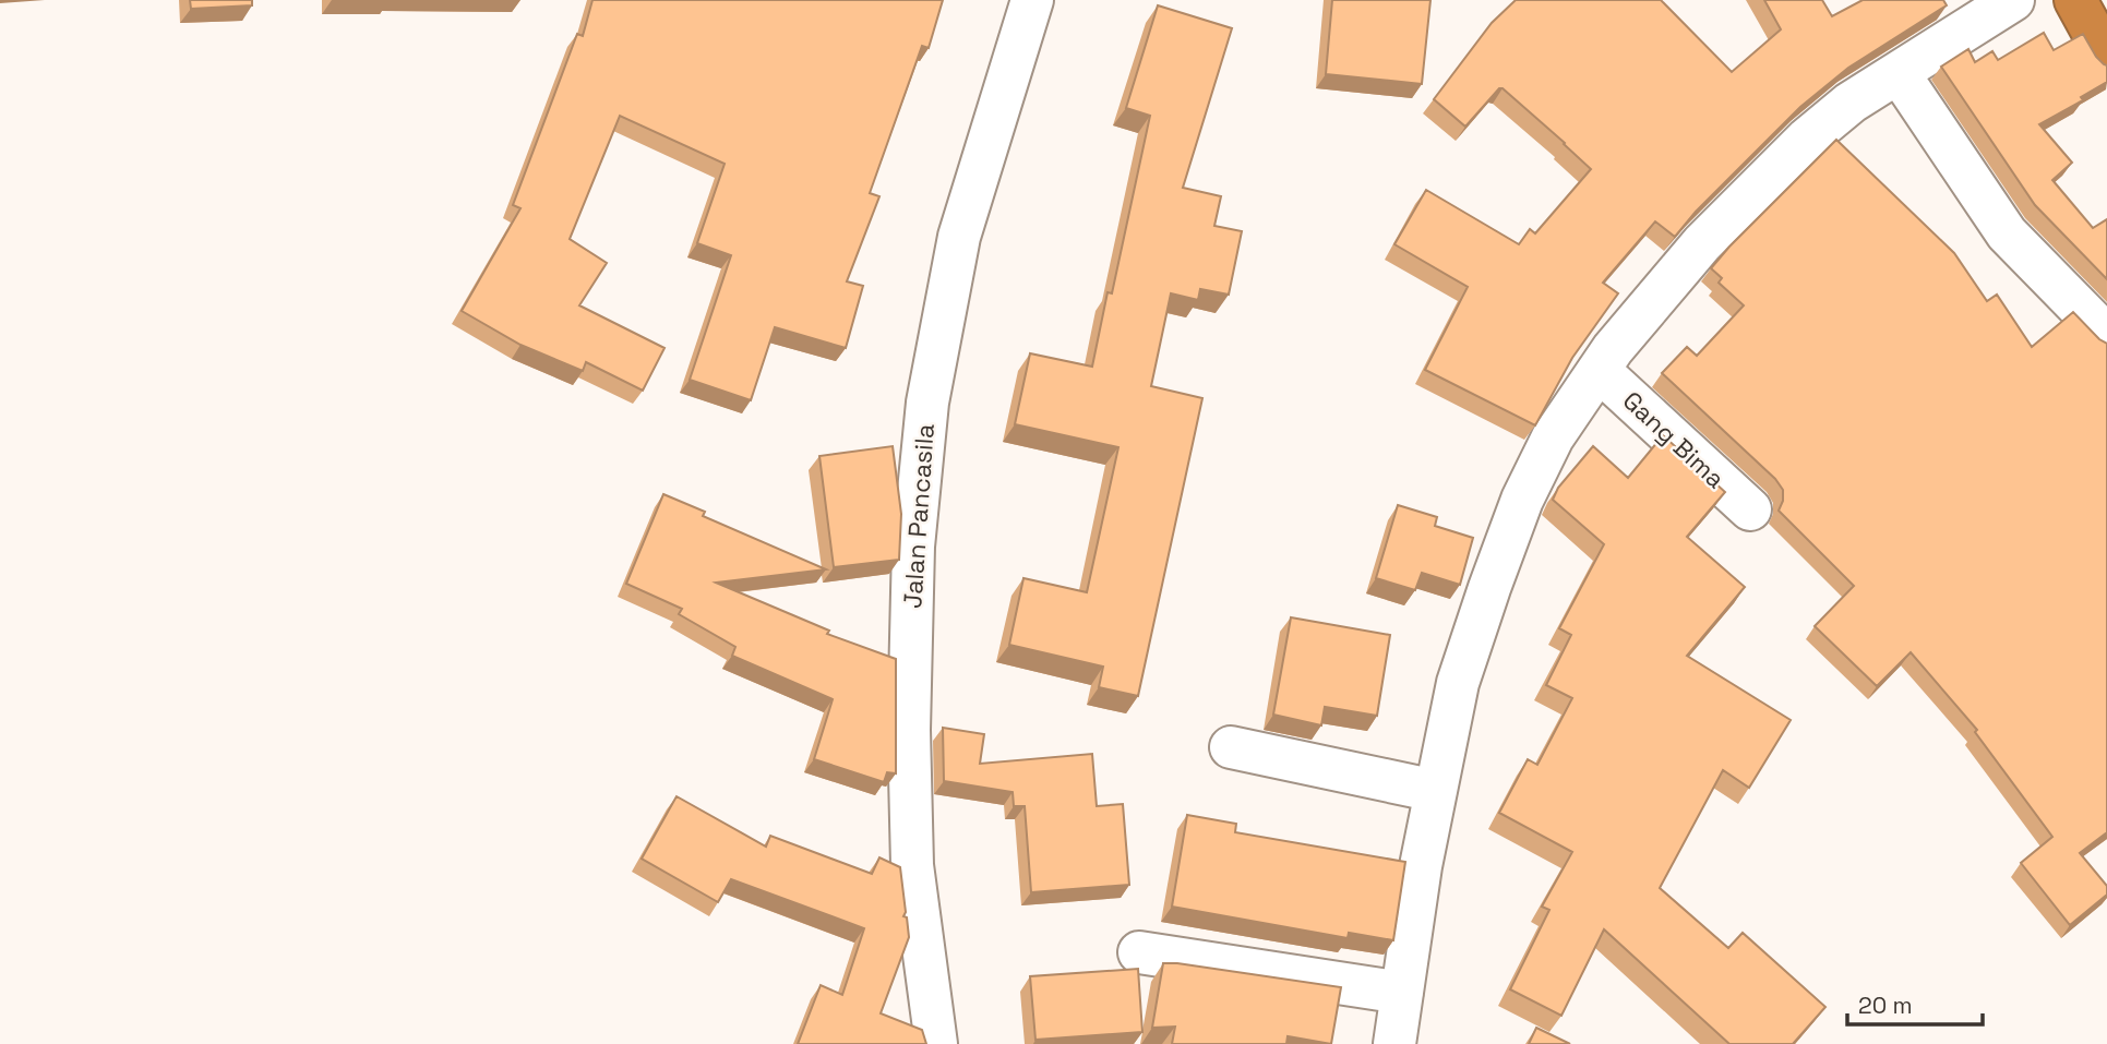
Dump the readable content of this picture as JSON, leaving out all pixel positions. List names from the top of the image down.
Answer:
{
  "streets": {
    "street": ["Gang Bima", "Jalan Pancasila"]
  },
  "scale_bar": "20 m"
}
